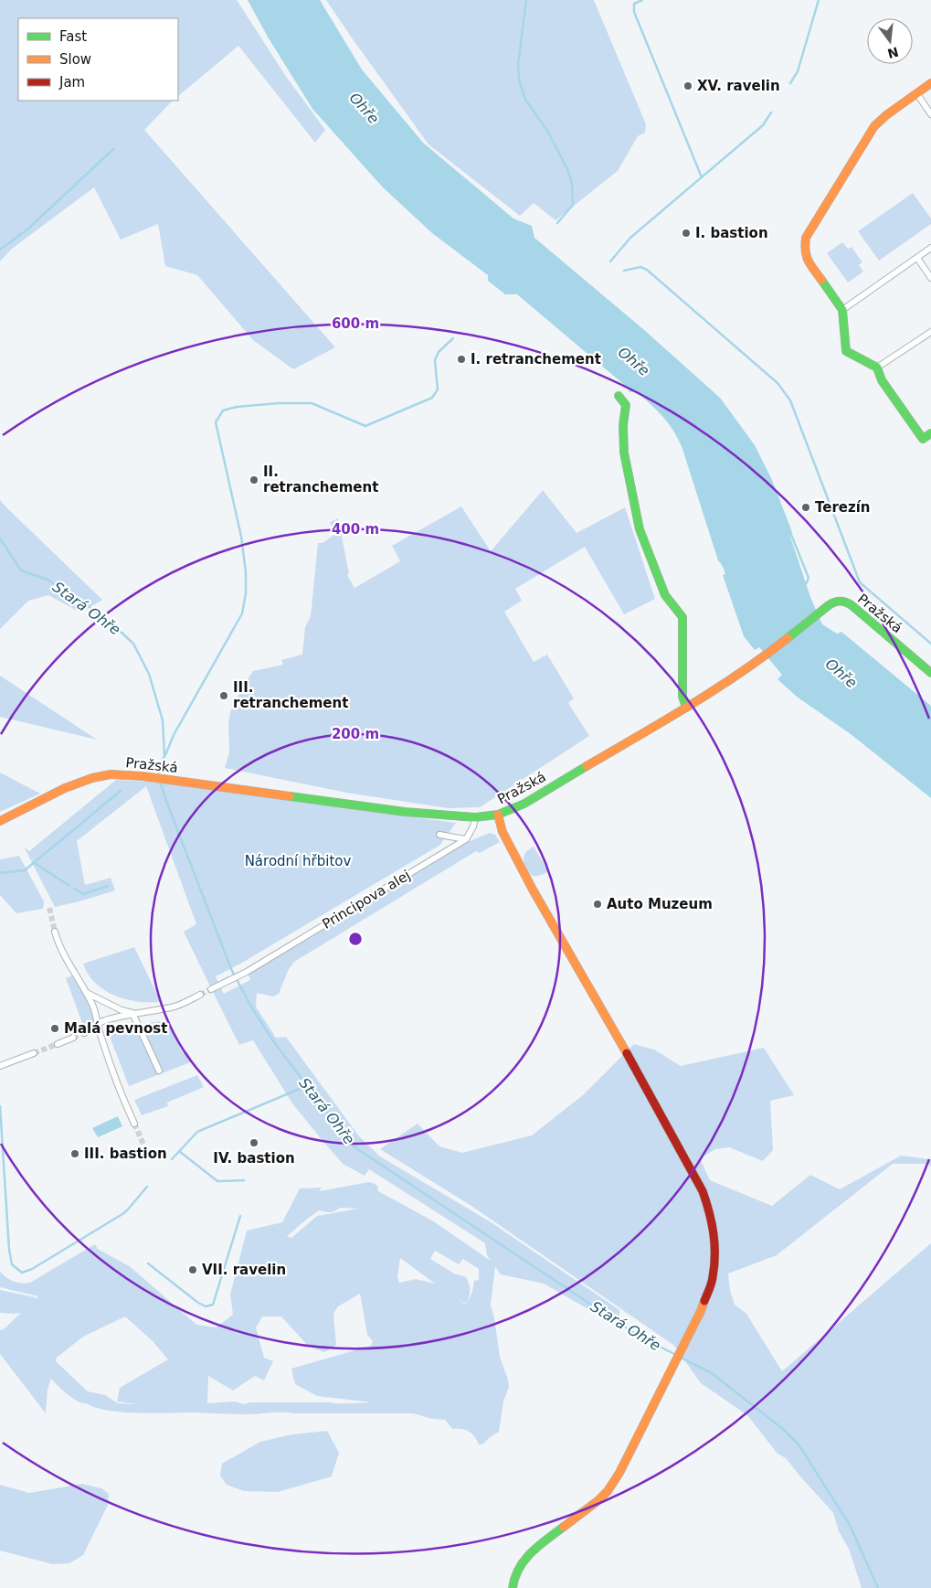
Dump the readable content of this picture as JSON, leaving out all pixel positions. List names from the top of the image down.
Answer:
{
  "streets": {
    "street": ["Pražská", "Principova alej"]
  },
  "water": ["Ohře", "Stará Ohře"],
  "parks": ["Národní hřbitov"],
  "places": [
    "XV. ravelin",
    "I. bastion",
    "I. retranchement",
    "II. retranchement",
    "Terezín",
    "III. retranchement",
    "Auto Muzeum",
    "Malá pevnost",
    "IV. bastion",
    "III. bastion",
    "VII. ravelin"
  ],
  "legend": ["Fast", "Slow", "Jam"],
  "north": "bottom",
  "rings": ["600 m", "400 m", "200 m"]
}
